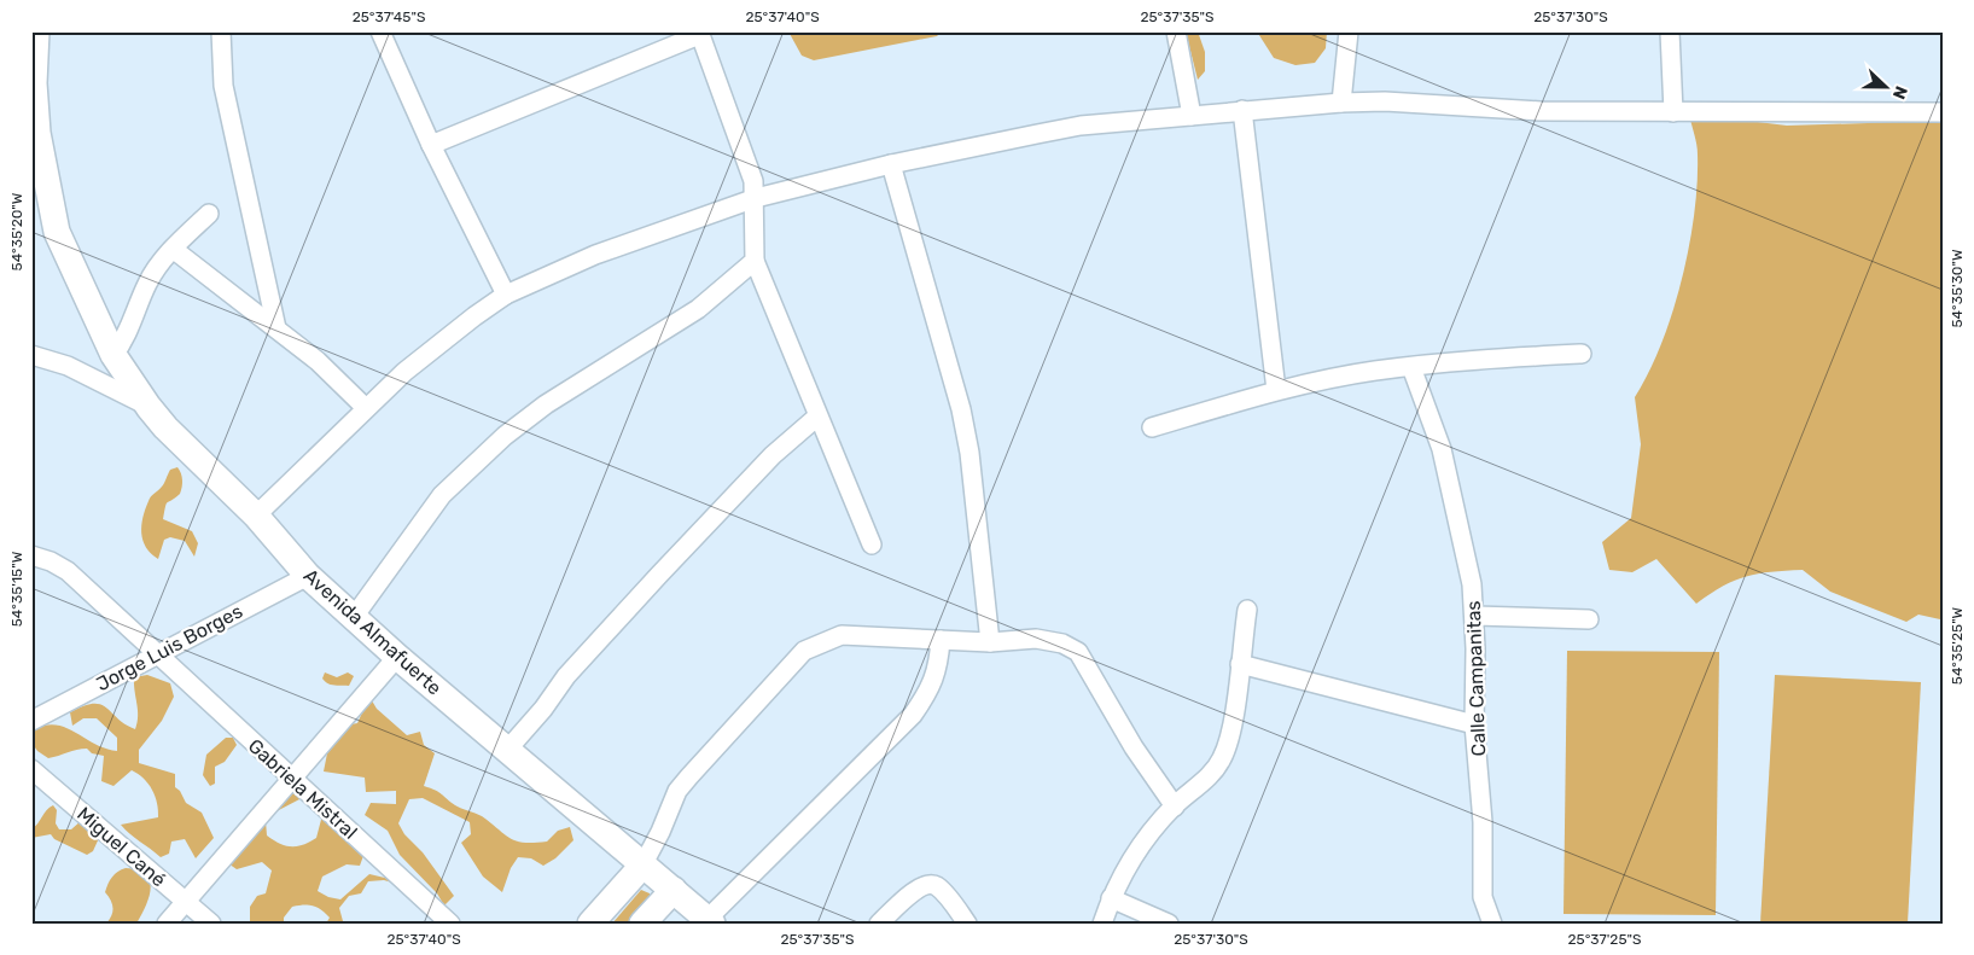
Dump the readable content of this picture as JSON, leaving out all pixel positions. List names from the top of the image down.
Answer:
{
  "streets": {
    "street": [
      "Avenida Almafuerte",
      "Jorge Luis Borges",
      "Calle Campanitas",
      "Gabriela Mistral",
      "Miguel Cané"
    ]
  },
  "crossings": [
    ["Avenida Almafuerte", "Jorge Luis Borges"],
    ["Jorge Luis Borges", "Gabriela Mistral"]
  ],
  "north": "right",
  "coordinates": [
    "25°37'45\"S",
    "25°37'40\"S",
    "25°37'35\"S",
    "25°37'30\"S",
    "54°35'20\"W",
    "54°35'30\"W",
    "54°35'15\"W",
    "54°35'25\"W",
    "25°37'25\"S"
  ]
}
